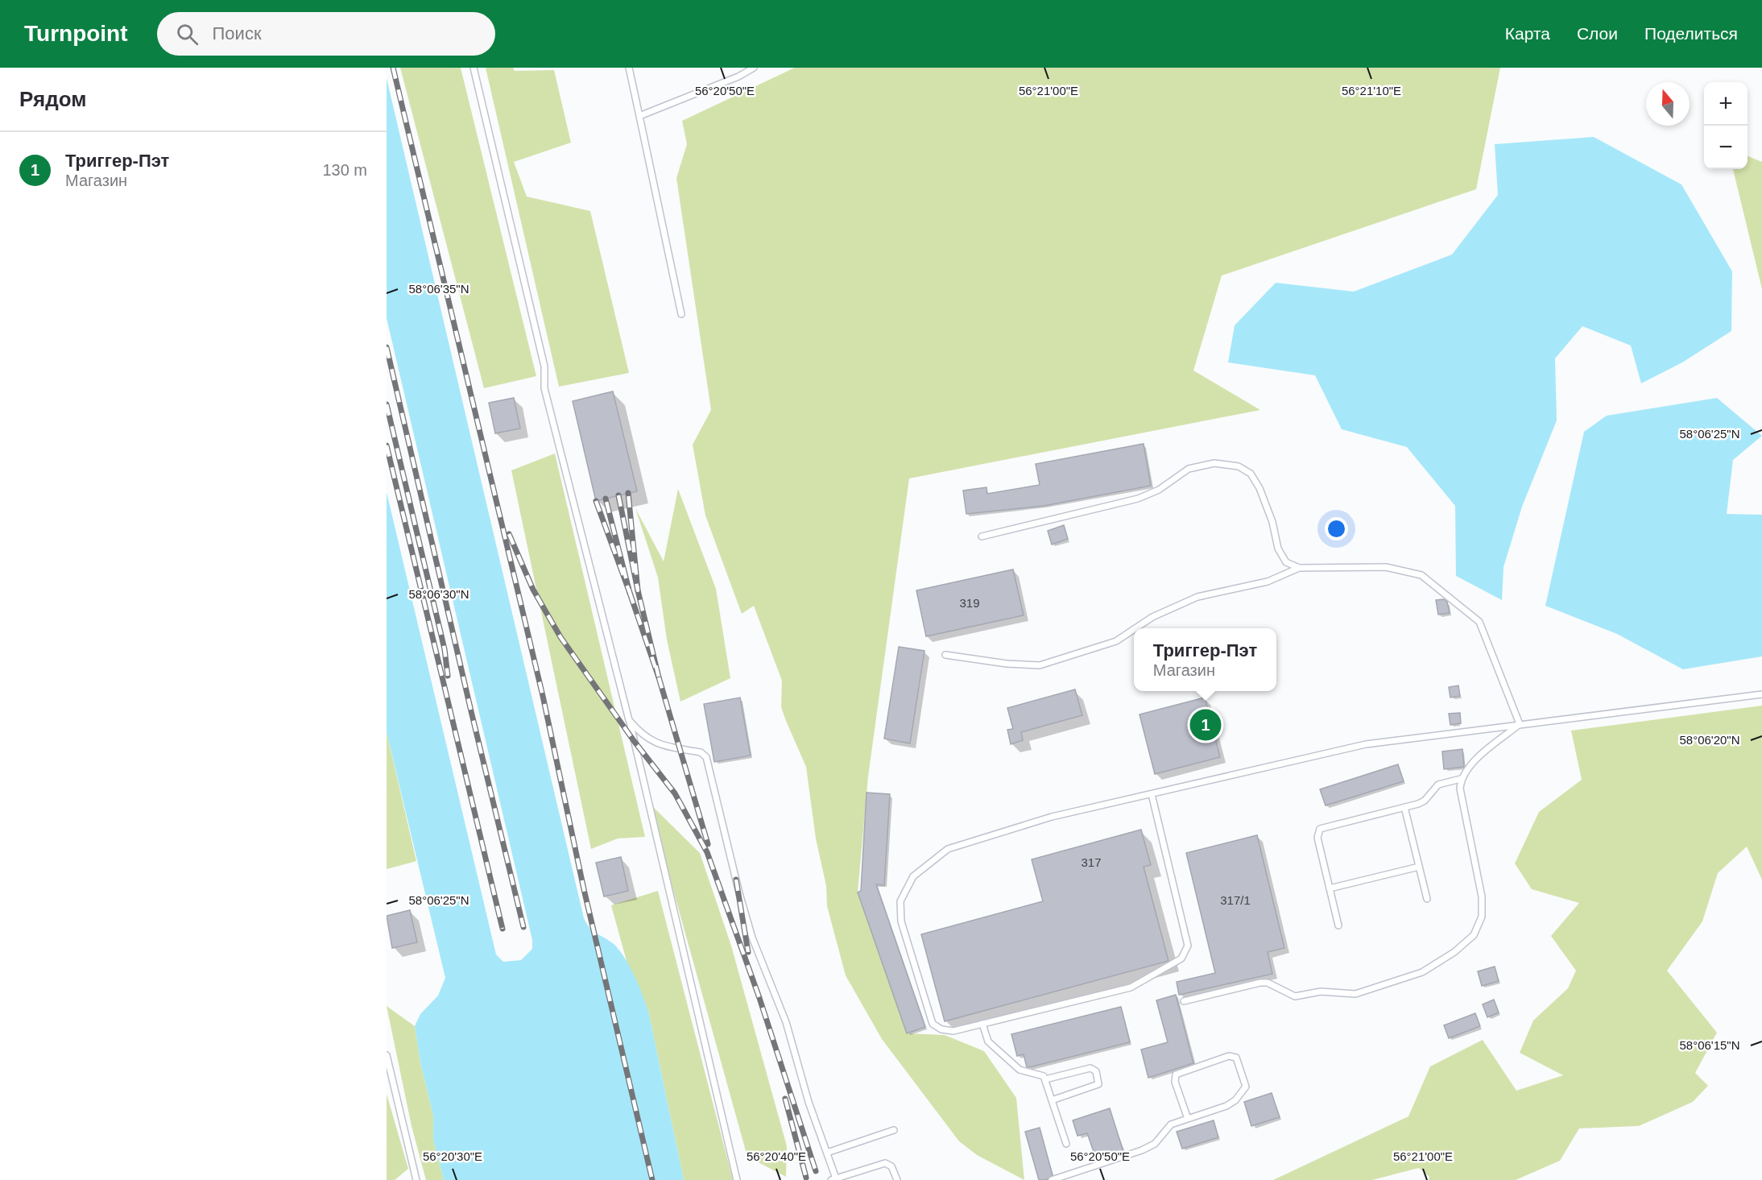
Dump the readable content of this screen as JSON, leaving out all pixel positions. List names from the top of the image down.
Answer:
{
  "house_numbers": ["319", "317", "317/1"],
  "north": "top",
  "page": {
    "header": "Turnpoint",
    "search": "Поиск",
    "nav": ["Карта", "Слои", "Поделиться"],
    "heading": "Рядом",
    "map_buttons": ["+", "−"],
    "list": [
      {
        "mark": "1",
        "name": "Триггер-Пэт",
        "note": "Магазин",
        "value": "130 m"
      }
    ],
    "popup": ["Триггер-Пэт", "Магазин"],
    "pins": "1"
  },
  "coordinates": [
    "56°20'50\"E",
    "56°21'00\"E",
    "56°21'10\"E",
    "58°06'35\"N",
    "58°06'25\"N",
    "58°06'30\"N",
    "58°06'20\"N",
    "58°06'15\"N",
    "56°20'30\"E",
    "56°20'40\"E"
  ]
}
